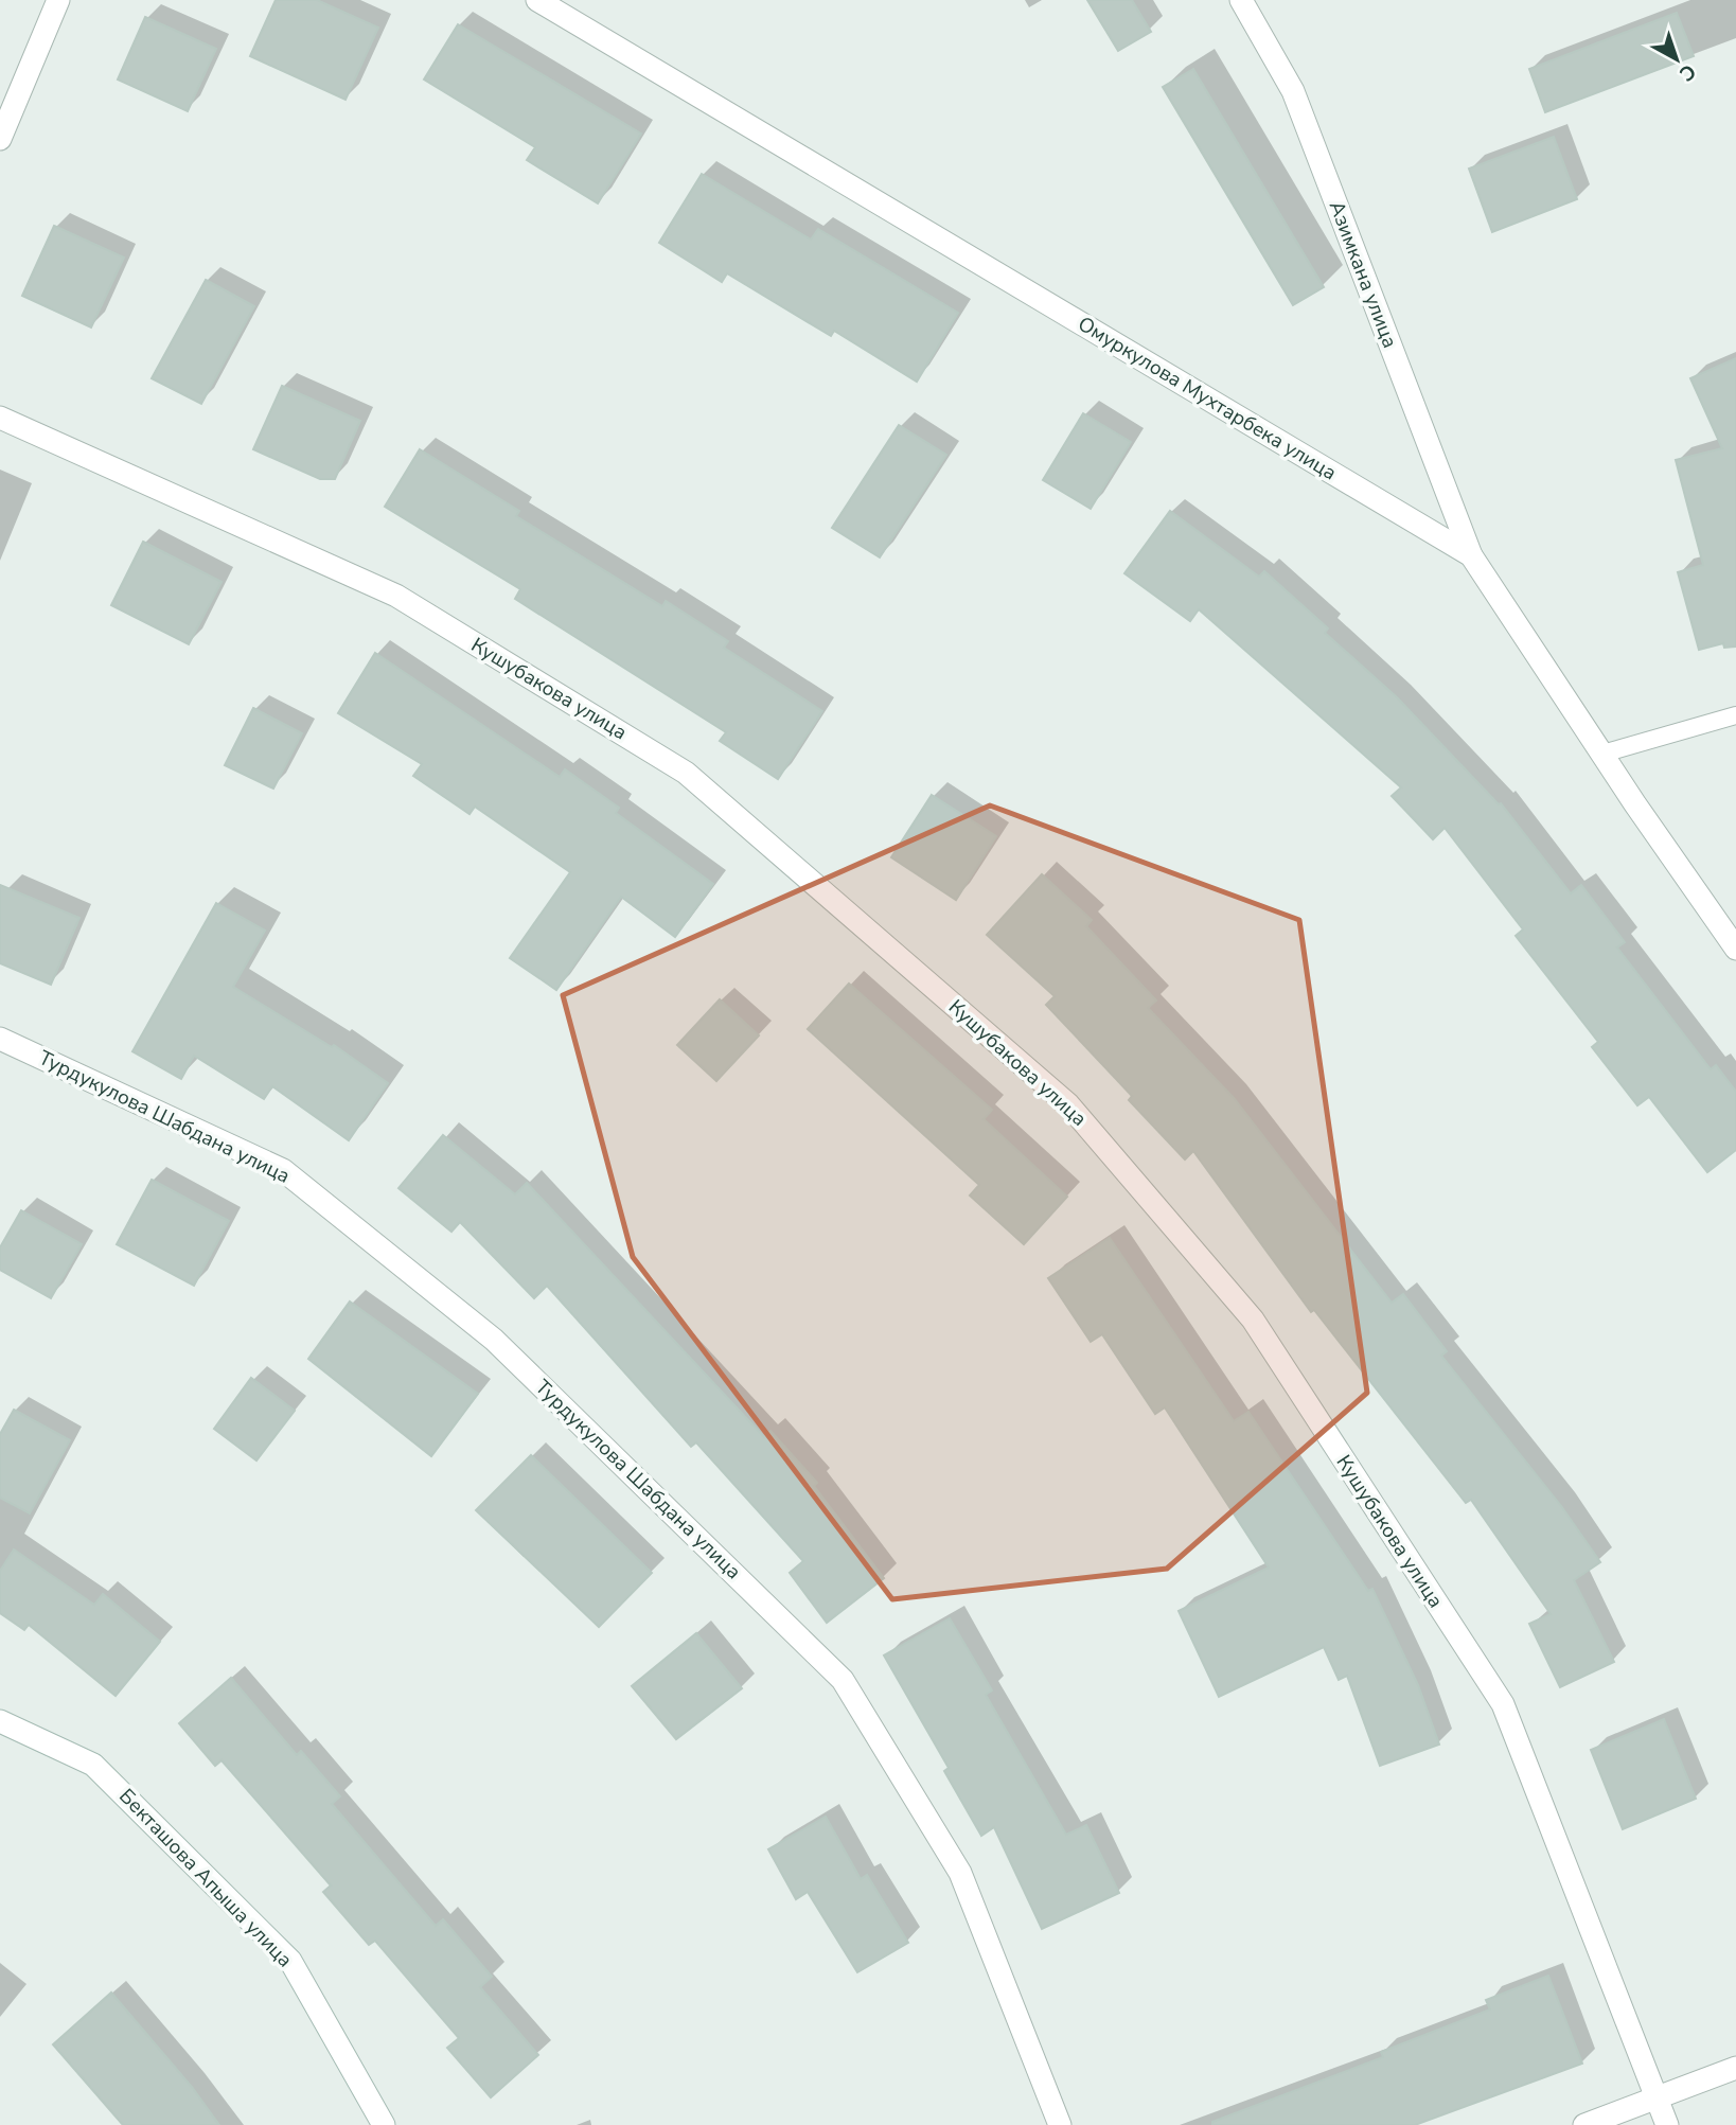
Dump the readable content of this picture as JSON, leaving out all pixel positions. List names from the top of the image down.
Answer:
{
  "streets": {
    "street": [
      "Азимкана улица",
      "Омуркулова Мухтарбека улица",
      "Кушубакова улица",
      "Турдукулова Шабдана улица",
      "Бекташова Апыша улица"
    ]
  },
  "crossings": [
    ["Азимкана улица", "Омуркулова Мухтарбека улица"]
  ],
  "north": "bottom right"
}
